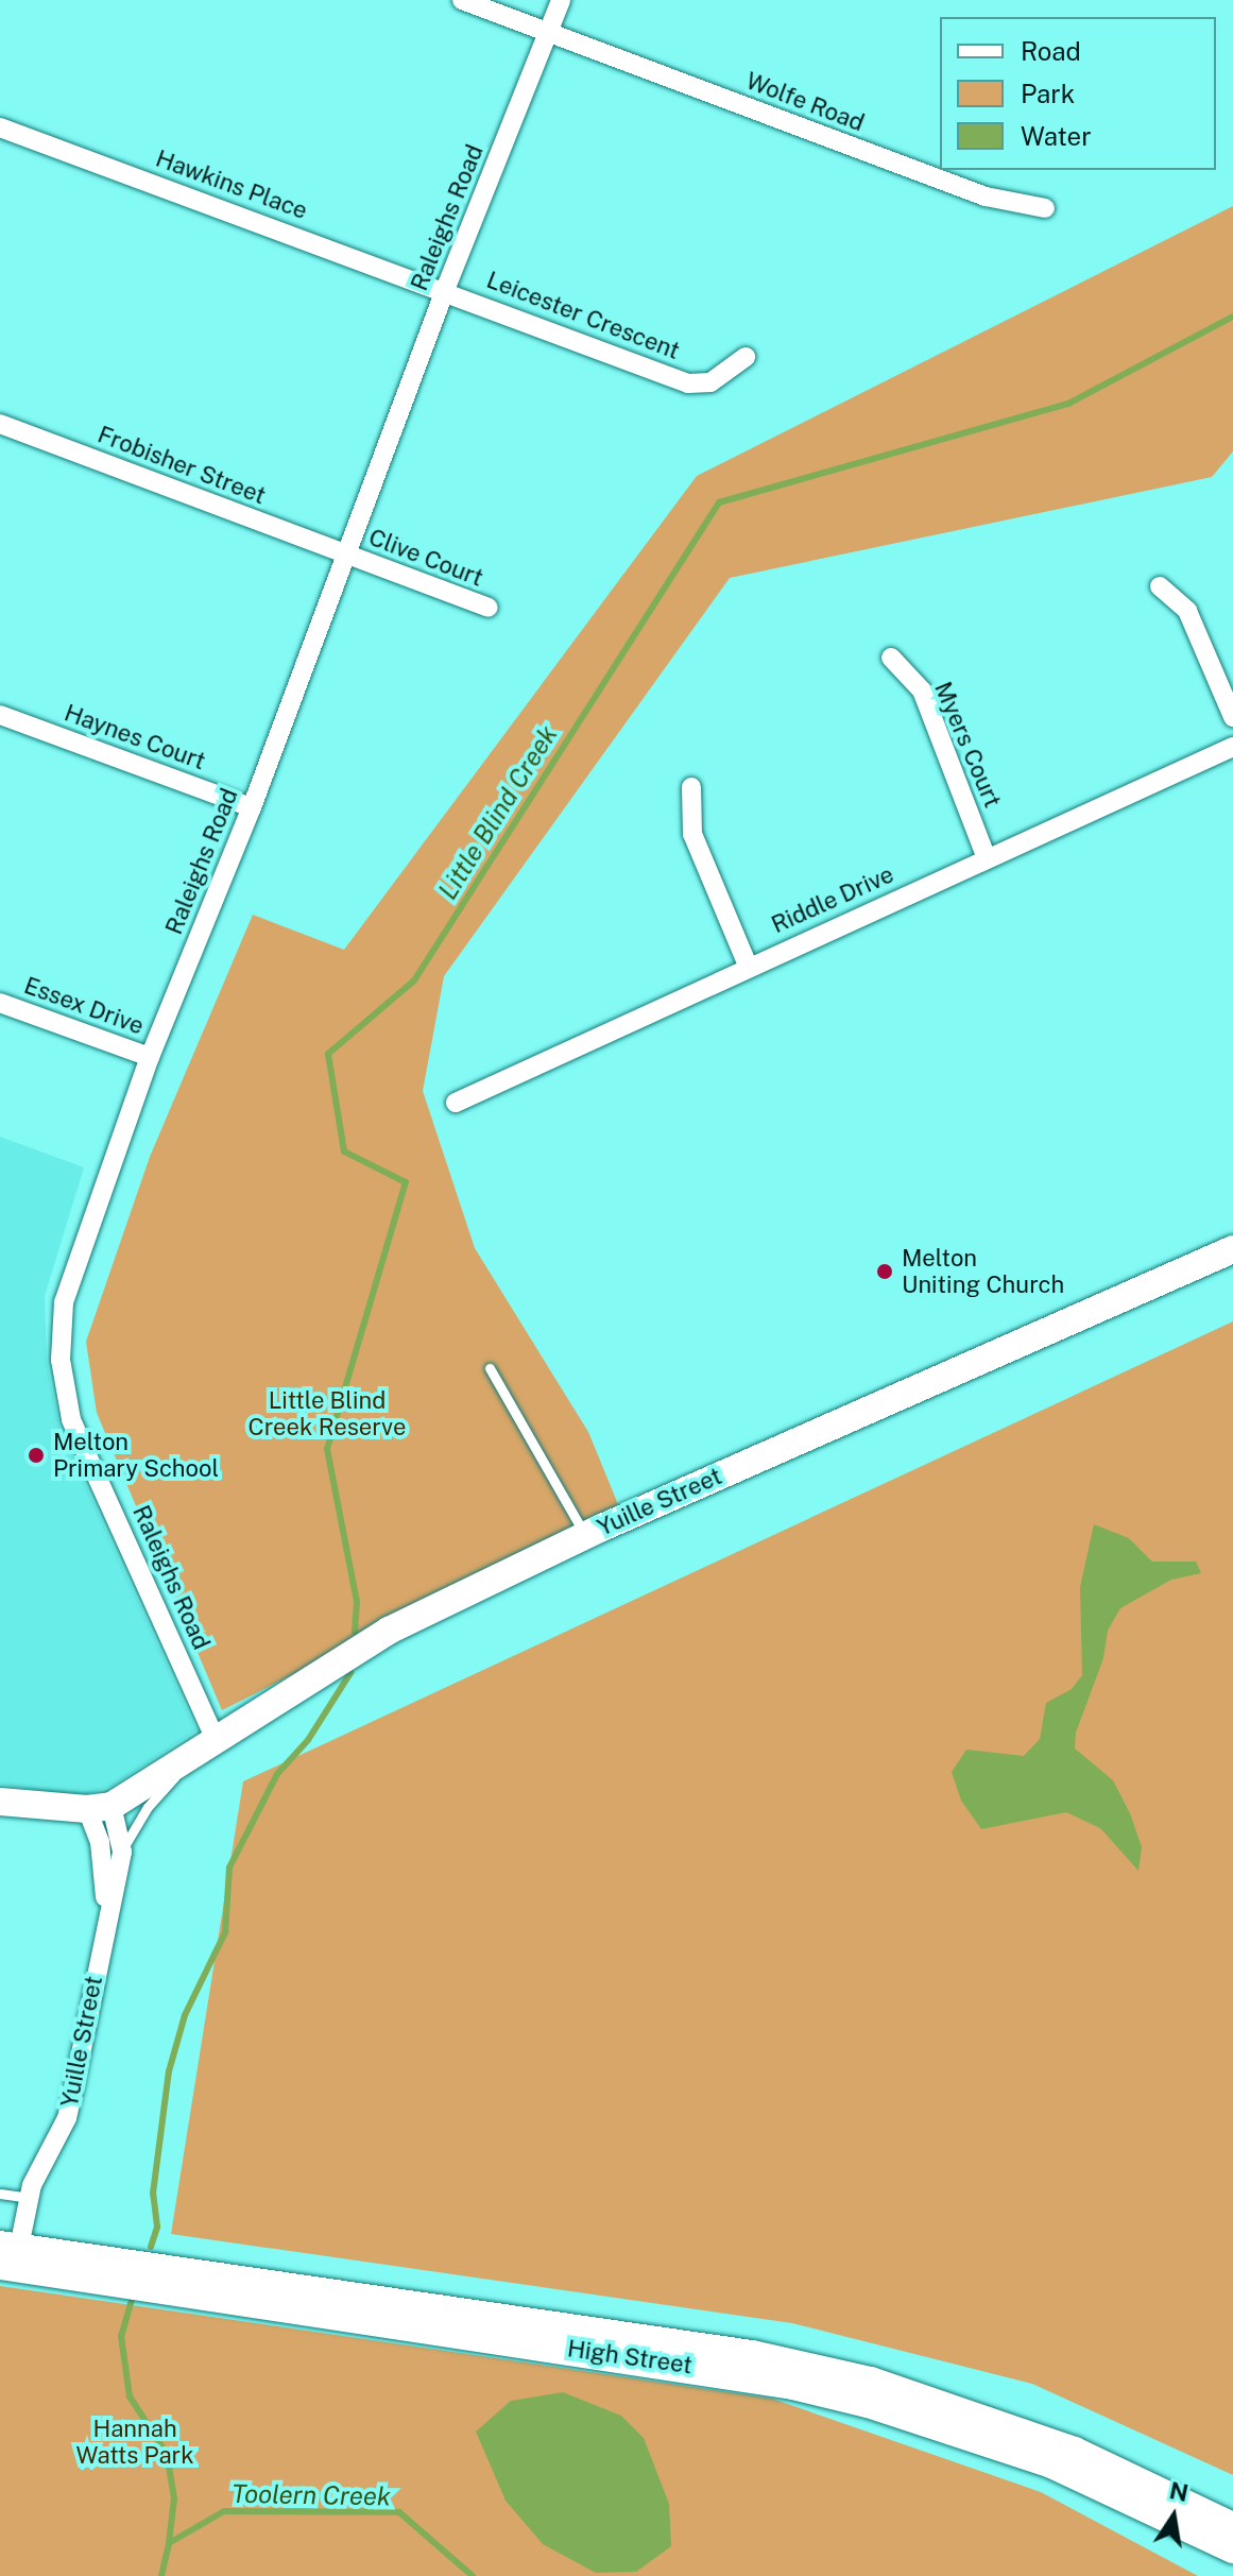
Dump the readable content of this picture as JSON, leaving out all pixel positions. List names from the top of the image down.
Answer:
{
  "streets": {
    "main road": ["Yuille Street", "High Street"],
    "street": [
      "Wolfe Road",
      "Hawkins Place",
      "Raleighs Road",
      "Leicester Crescent",
      "Frobisher Street",
      "Clive Court",
      "Haynes Court",
      "Myers Court",
      "Riddle Drive",
      "Essex Drive"
    ]
  },
  "crossings": [
    ["Wolfe Road", "Raleighs Road"],
    ["Hawkins Place", "Raleighs Road"],
    ["Hawkins Place", "Leicester Crescent"],
    ["Raleighs Road", "Leicester Crescent"],
    ["Raleighs Road", "Frobisher Street"],
    ["Raleighs Road", "Clive Court"],
    ["Raleighs Road", "Haynes Court"],
    ["Raleighs Road", "Essex Drive"],
    ["Raleighs Road", "Yuille Street"],
    ["Frobisher Street", "Clive Court"],
    ["Myers Court", "Riddle Drive"],
    ["Yuille Street", "High Street"]
  ],
  "water": ["Little Blind Creek", "Toolern Creek"],
  "parks": ["Little Blind Creek Reserve", "Hannah Watts Park"],
  "places": ["Melton Uniting Church", "Melton Primary School"],
  "legend": ["Road", "Park", "Water"],
  "north": "top"
}
